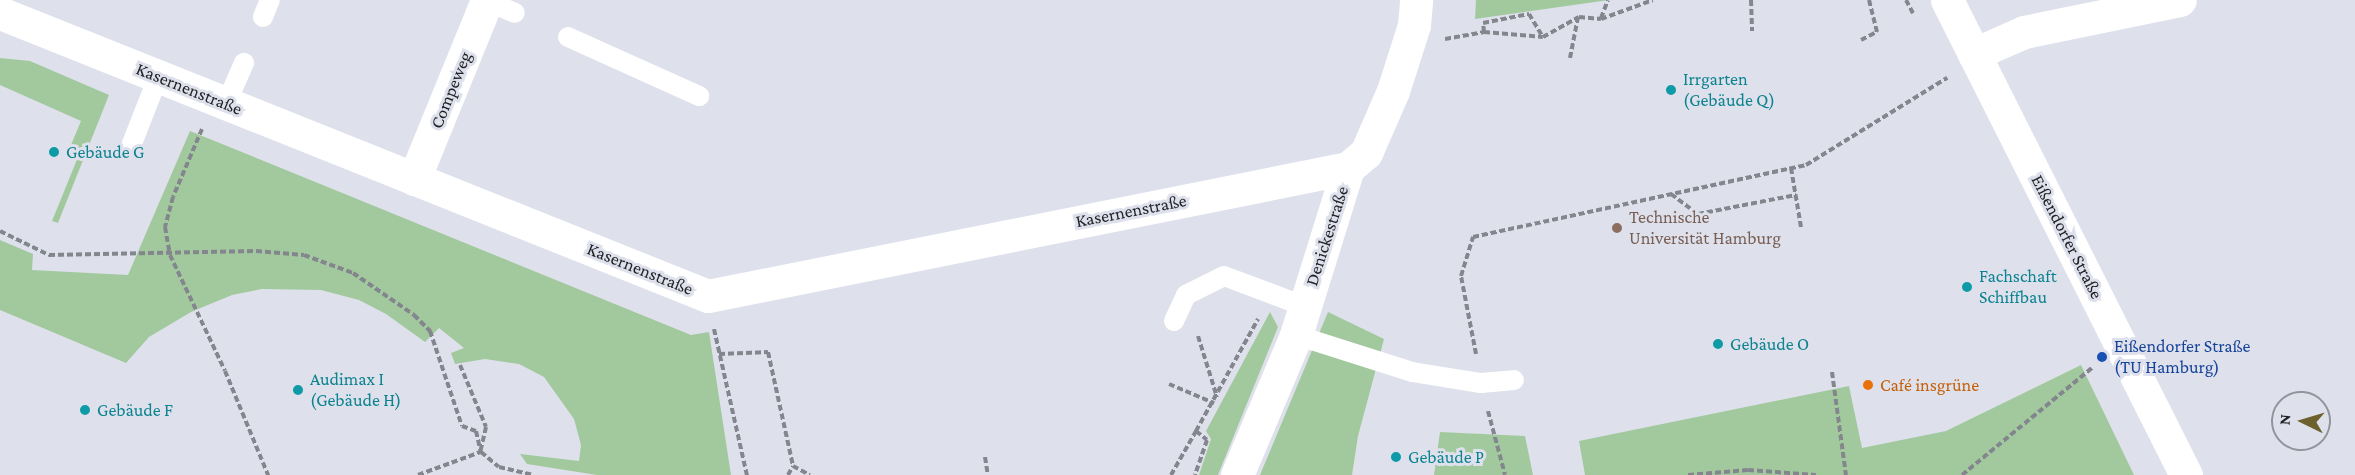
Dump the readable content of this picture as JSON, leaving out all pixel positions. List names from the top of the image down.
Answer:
{
  "streets": {
    "street": [
      "Kasernenstraße",
      "Compeweg",
      "Denickestraße",
      "Eißendorfer Straße"
    ]
  },
  "crossings": [
    ["Kasernenstraße", "Compeweg"],
    ["Kasernenstraße", "Denickestraße"]
  ],
  "places": [
    "Irrgarten (Gebäude Q)",
    "Gebäude G",
    "Technische Universität Hamburg",
    "Fachschaft Schiffbau",
    "Gebäude O",
    "Eißendorfer Straße (TU Hamburg)",
    "Café insgrüne",
    "Audimax I (Gebäude H)",
    "Gebäude F",
    "Gebäude P"
  ],
  "north": "left"
}
